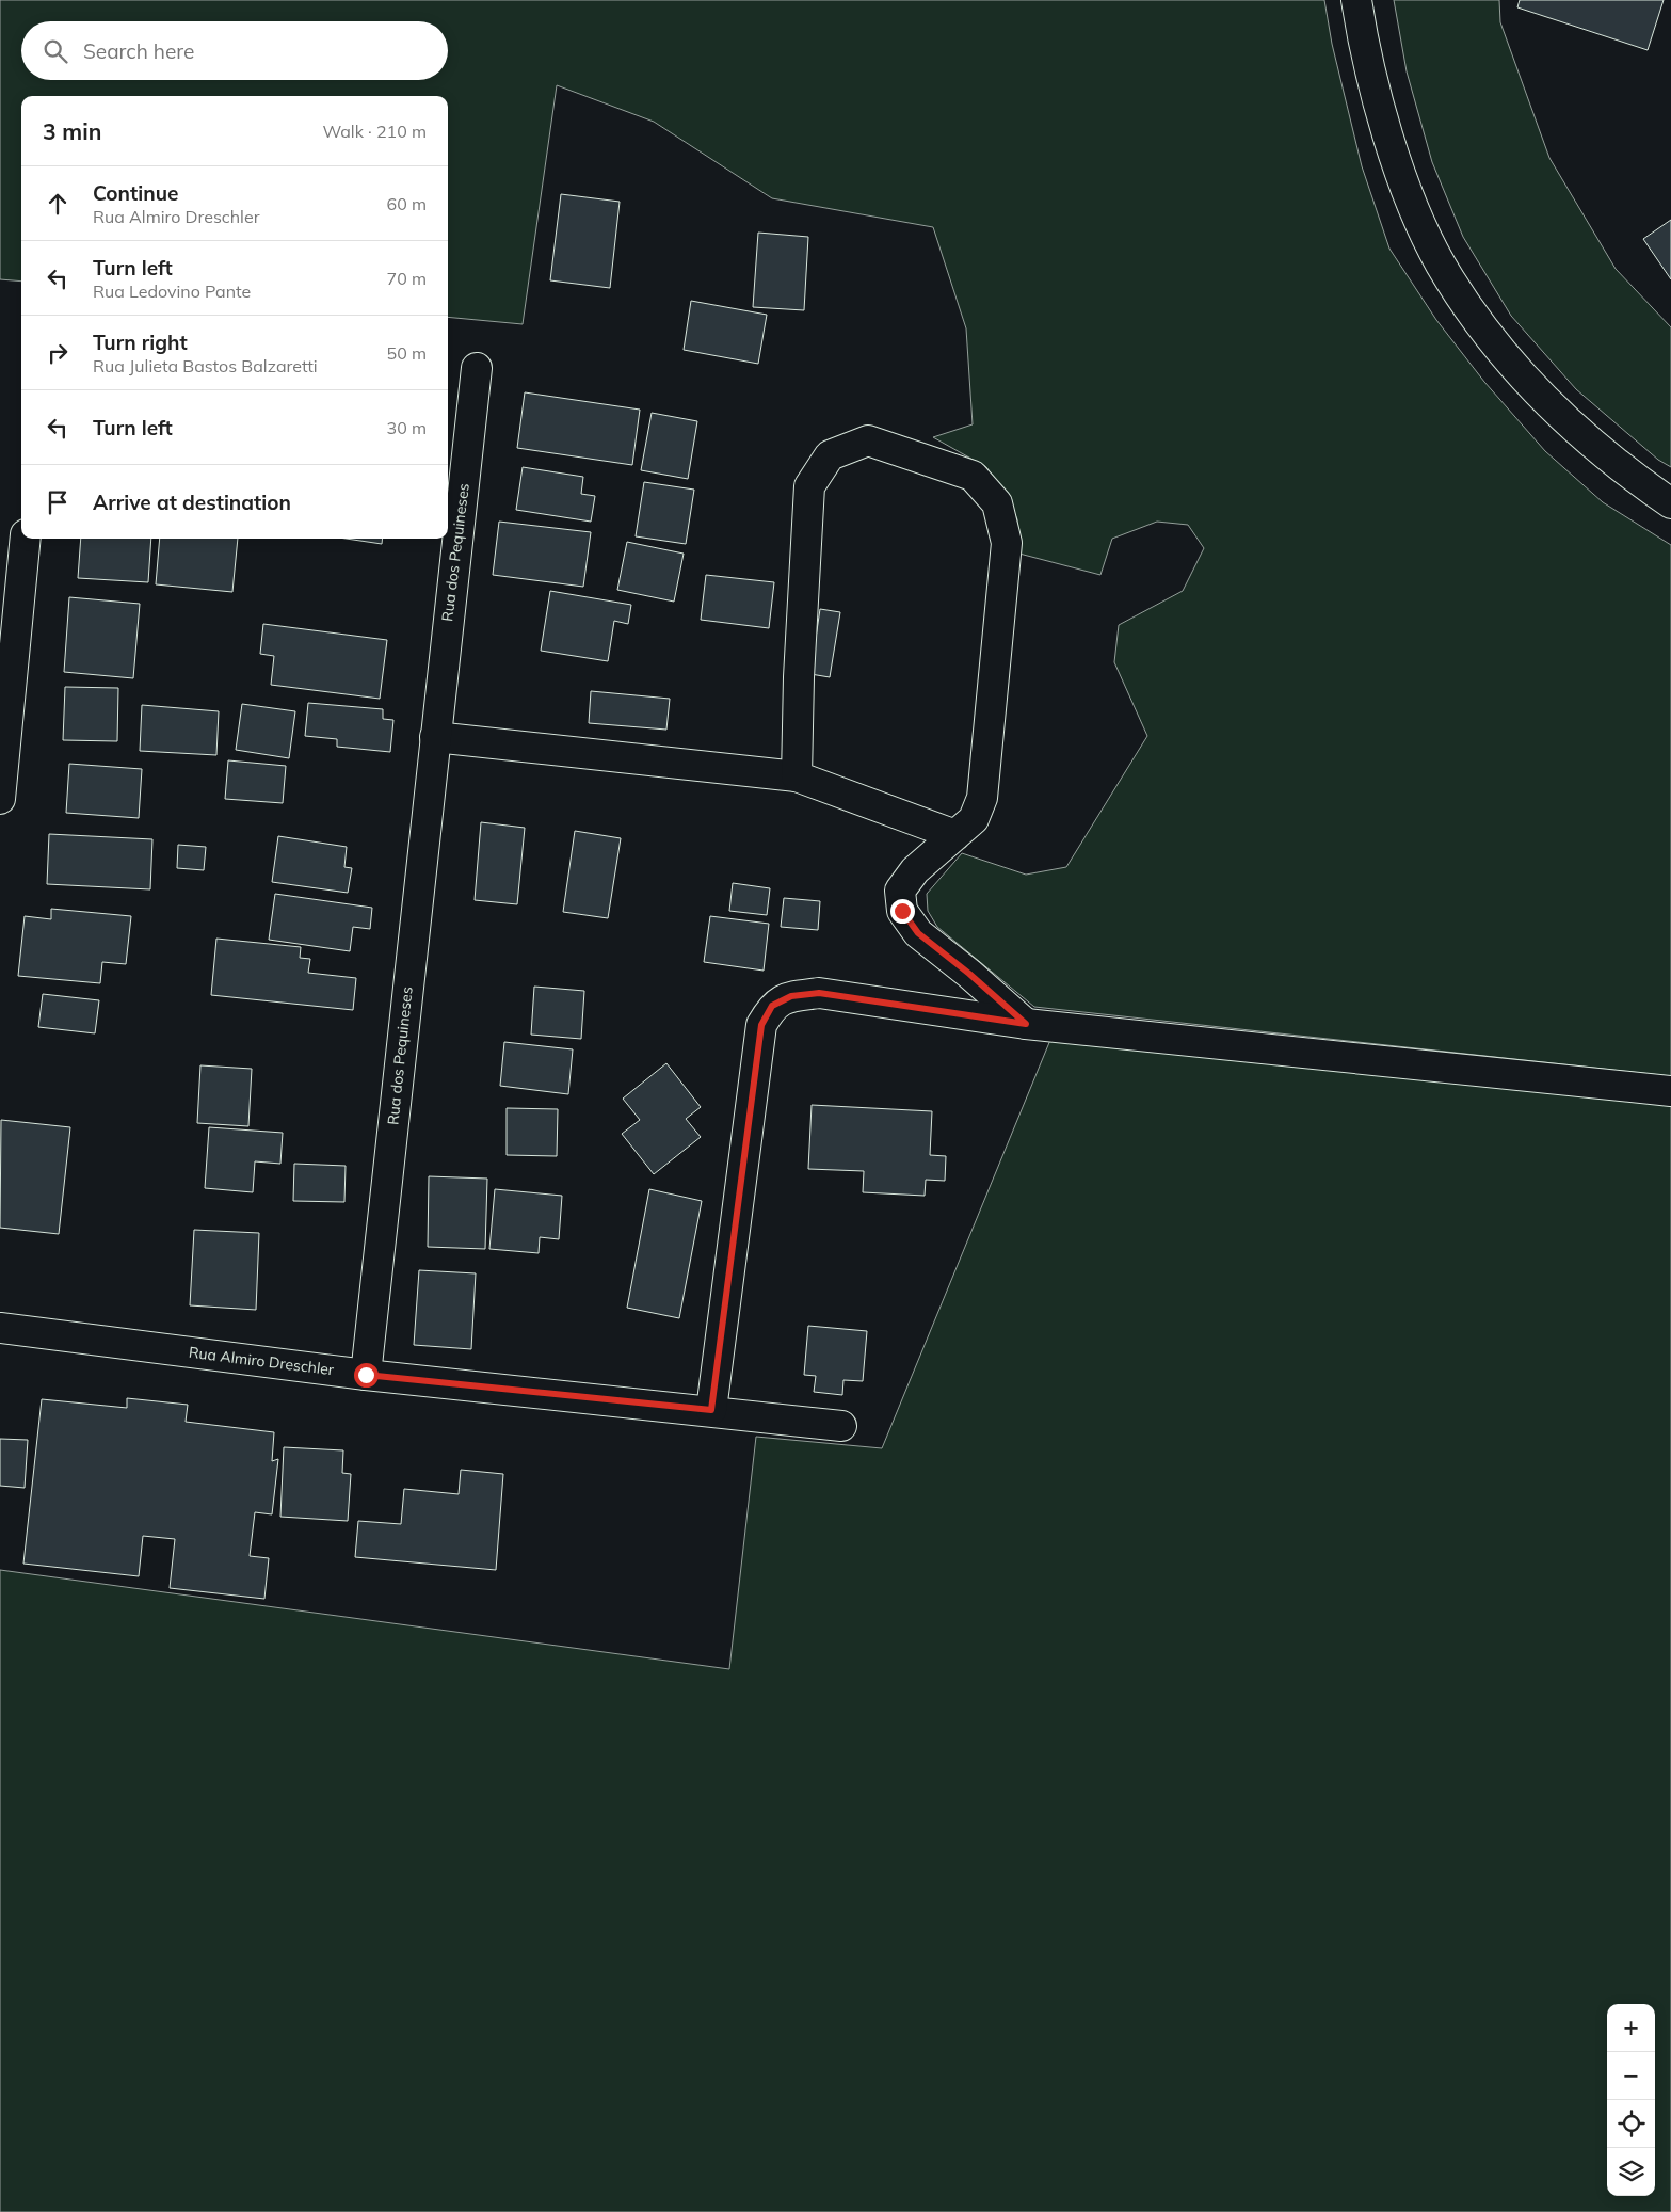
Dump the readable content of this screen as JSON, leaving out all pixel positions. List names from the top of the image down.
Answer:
{
  "streets": {
    "street": ["Rua dos Pequineses", "Rua Almiro Dreschler"]
  },
  "crossings": [
    ["Rua dos Pequineses", "Rua Almiro Dreschler"]
  ],
  "page": {
    "search": "Search here",
    "heading": ["3 min", "Walk · 210 m"],
    "list": [
      ["Continue", "Rua Almiro Dreschler", "60 m"],
      ["Turn left", "Rua Ledovino Pante", "70 m"],
      ["Turn right", "Rua Julieta Bastos Balzaretti", "50 m"],
      ["Turn left", "30 m"],
      "Arrive at destination"
    ],
    "map_buttons": ["+", "−"]
  }
}
